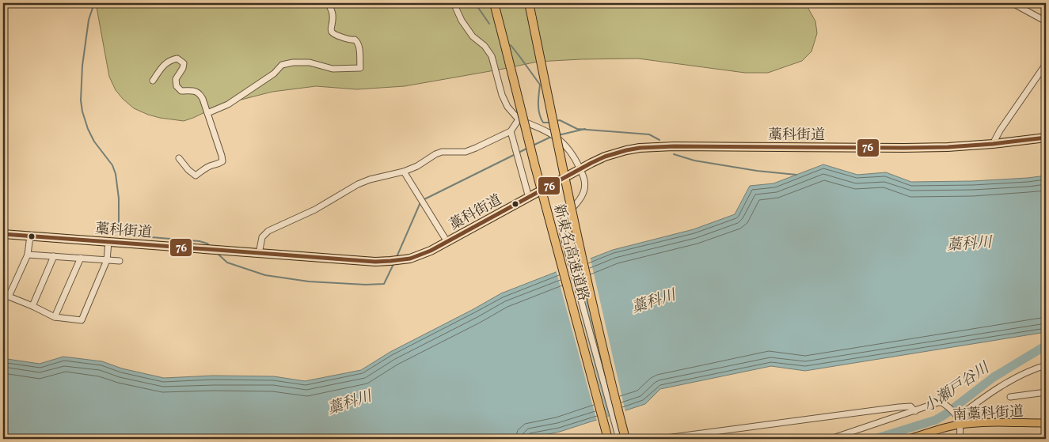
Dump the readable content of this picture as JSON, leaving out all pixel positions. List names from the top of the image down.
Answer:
{
  "streets": {
    "highway": ["藁科街道", "新東名高速道路"],
    "main road": ["南藁科街道"]
  },
  "water": ["藁科川", "小瀬戸谷川"],
  "lines": ["transit line 76"]
}
